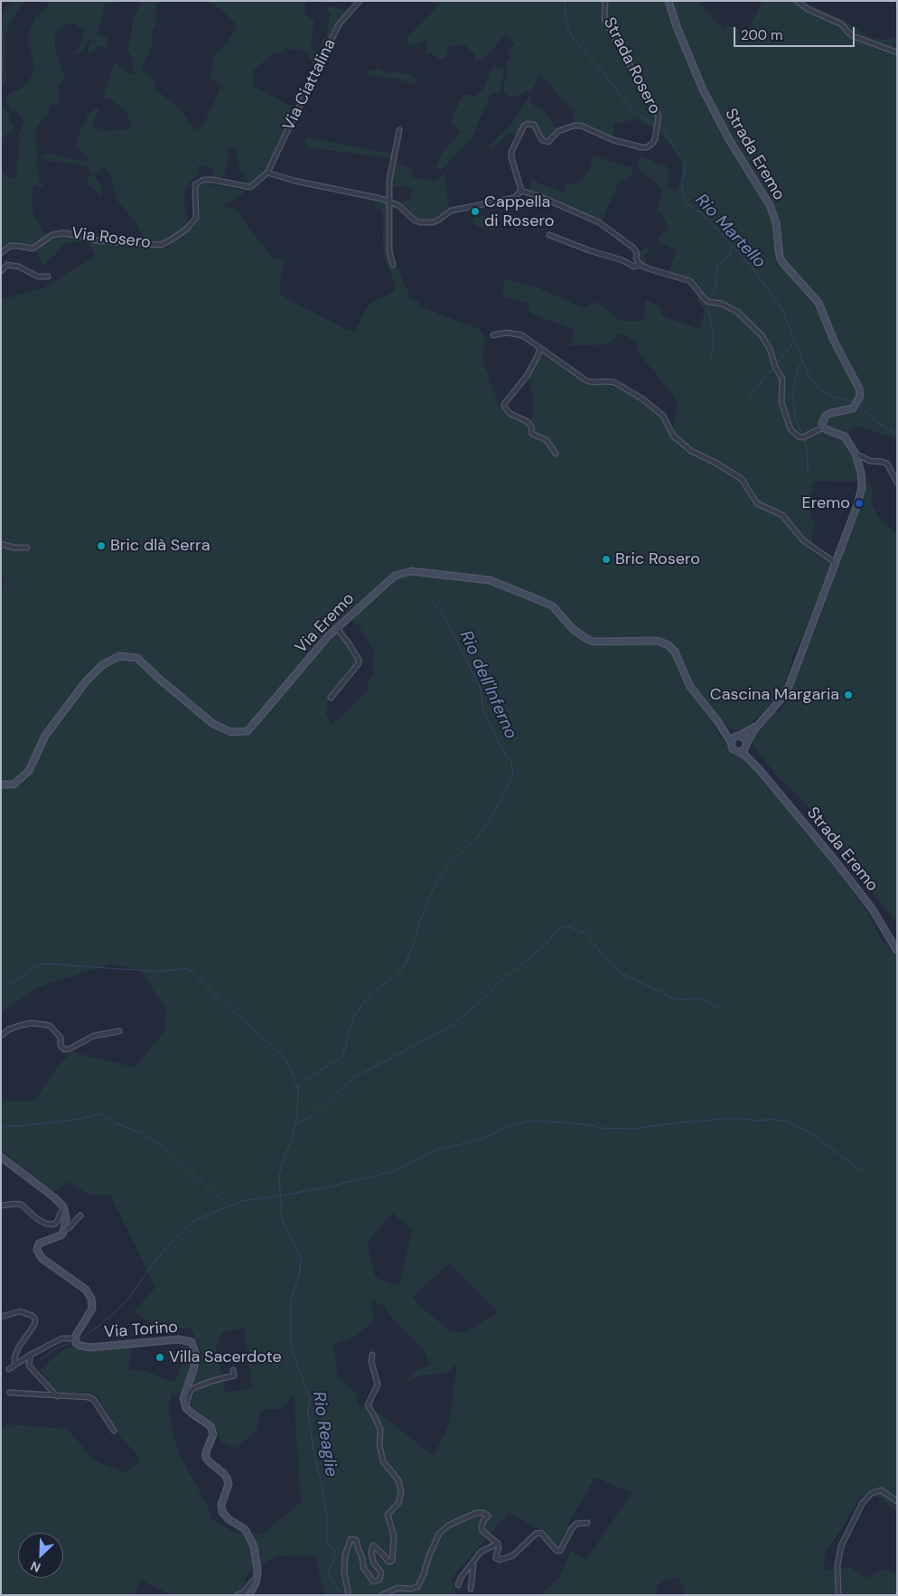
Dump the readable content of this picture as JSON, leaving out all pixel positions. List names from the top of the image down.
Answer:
{
  "streets": {
    "main road": ["Strada Eremo", "Via Eremo", "Via Torino"],
    "street": ["Strada Rosero", "Via Ciattalina", "Via Rosero"]
  },
  "crossings": [
    ["Via Ciattalina", "Via Rosero"],
    ["Strada Eremo", "Via Eremo"]
  ],
  "water": ["Rio Martello", "Rio dell'Inferno", "Rio Reaglie"],
  "places": [
    "Cappella di Rosero",
    "Eremo",
    "Bric dlà Serra",
    "Bric Rosero",
    "Cascina Margaria",
    "Villa Sacerdote"
  ],
  "scale_bar": "200 m",
  "north": "bottom left"
}
